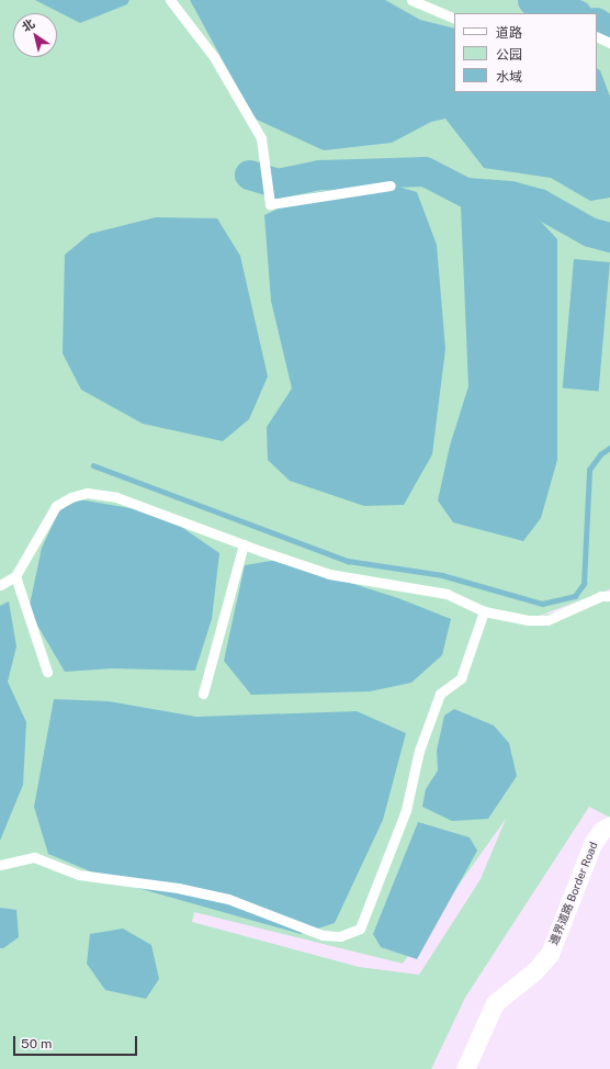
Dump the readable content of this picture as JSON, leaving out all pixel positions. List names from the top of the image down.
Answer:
{
  "streets": {
    "street": ["邊界道路 Border Road"]
  },
  "legend": ["道路", "公园", "水域"],
  "scale_bar": "50 m",
  "north": "top left"
}
